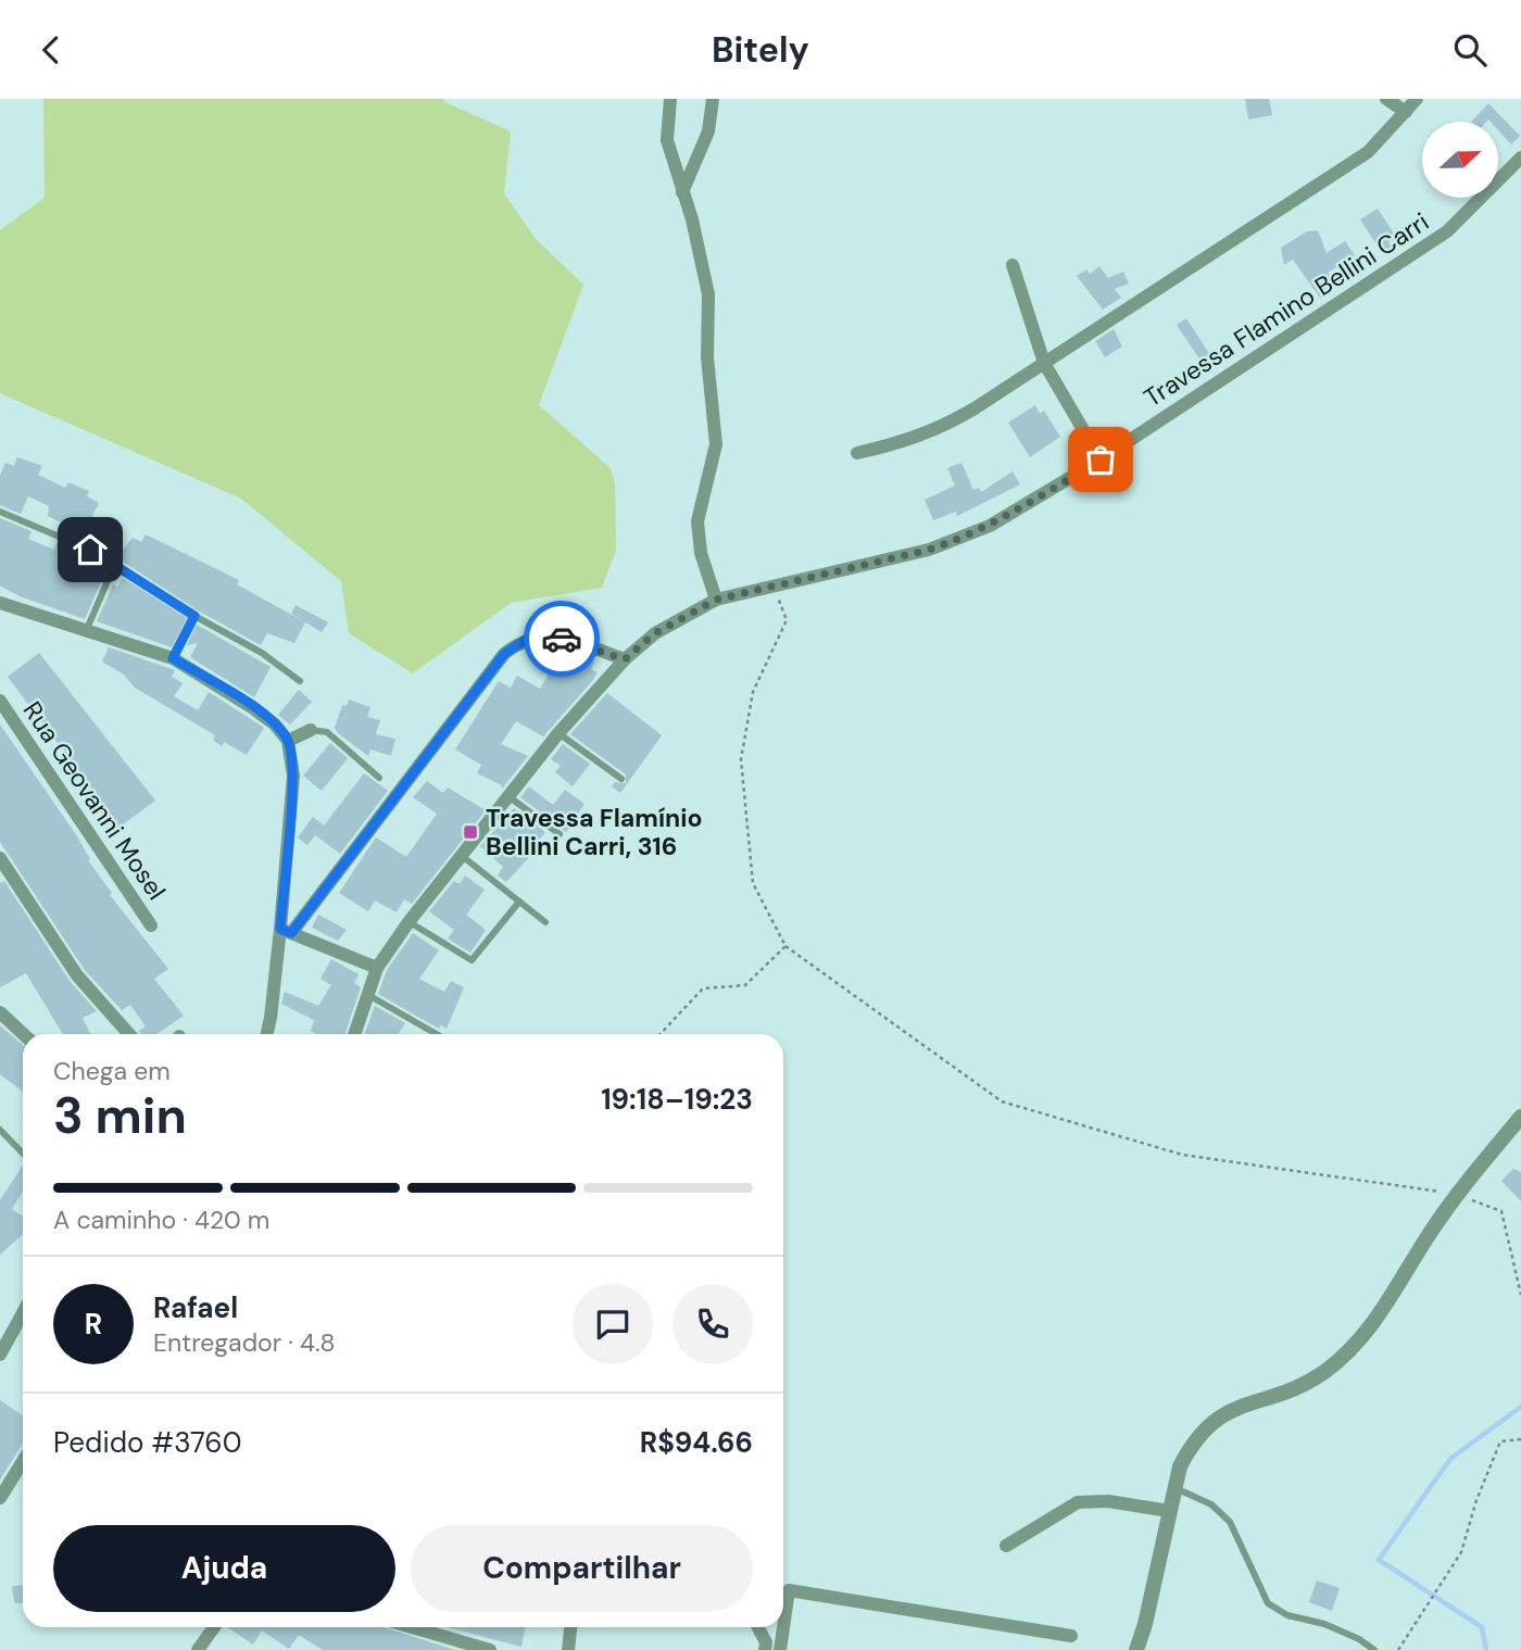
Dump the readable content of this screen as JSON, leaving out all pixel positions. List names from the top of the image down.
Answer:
{
  "streets": {
    "street": ["Travessa Flamino Bellini Carri", "Rua Geovanni Mosel"]
  },
  "places": {
    "transit": ["Travessa Flamínio Bellini Carri, 316"]
  },
  "north": "right",
  "page": {
    "header": "Bitely",
    "heading": ["3 min", "Chega em", "19:18–19:23"],
    "panel": [
      "Rafael",
      "Entregador · 4.8",
      "Pedido #3760",
      "R$94.66"
    ],
    "bar": "A caminho · 420 m",
    "round": "R",
    "buttons": ["Ajuda", "Compartilhar"]
  }
}
